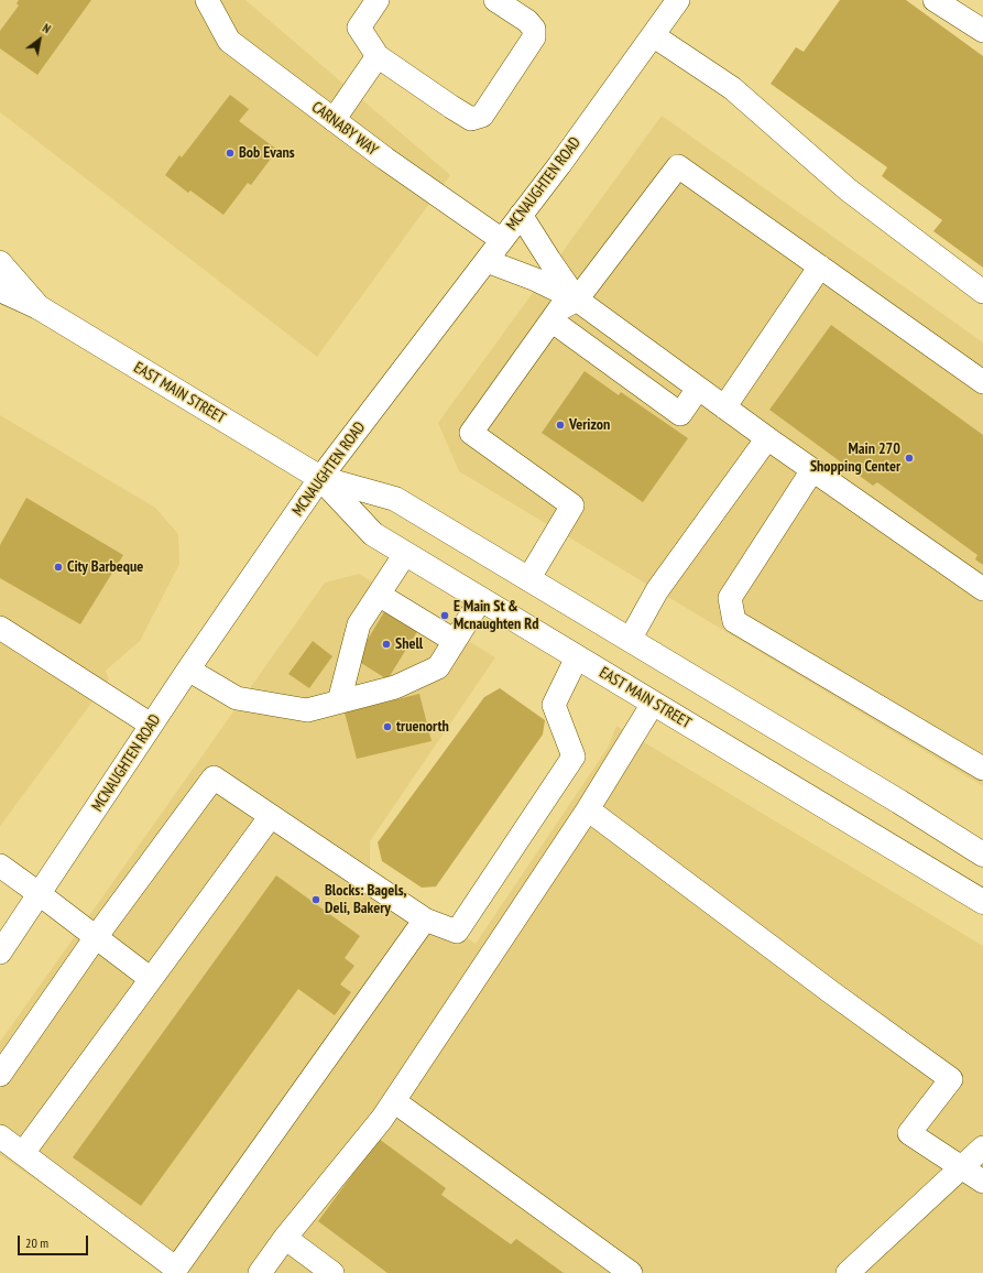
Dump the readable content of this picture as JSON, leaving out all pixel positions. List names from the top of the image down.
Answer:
{
  "streets": {
    "main road": ["EAST MAIN STREET"],
    "street": ["CARNABY WAY", "MCNAUGHTEN ROAD"]
  },
  "crossings": [
    ["CARNABY WAY", "MCNAUGHTEN ROAD"],
    ["MCNAUGHTEN ROAD", "EAST MAIN STREET"]
  ],
  "places": [
    "Bob Evans",
    "Verizon",
    "Main 270 Shopping Center",
    "City Barbeque",
    "E Main St & Mcnaughten Rd",
    "Shell",
    "truenorth",
    "Blocks: Bagels, Deli, Bakery"
  ],
  "scale_bar": "20 m",
  "north": "top right"
}
